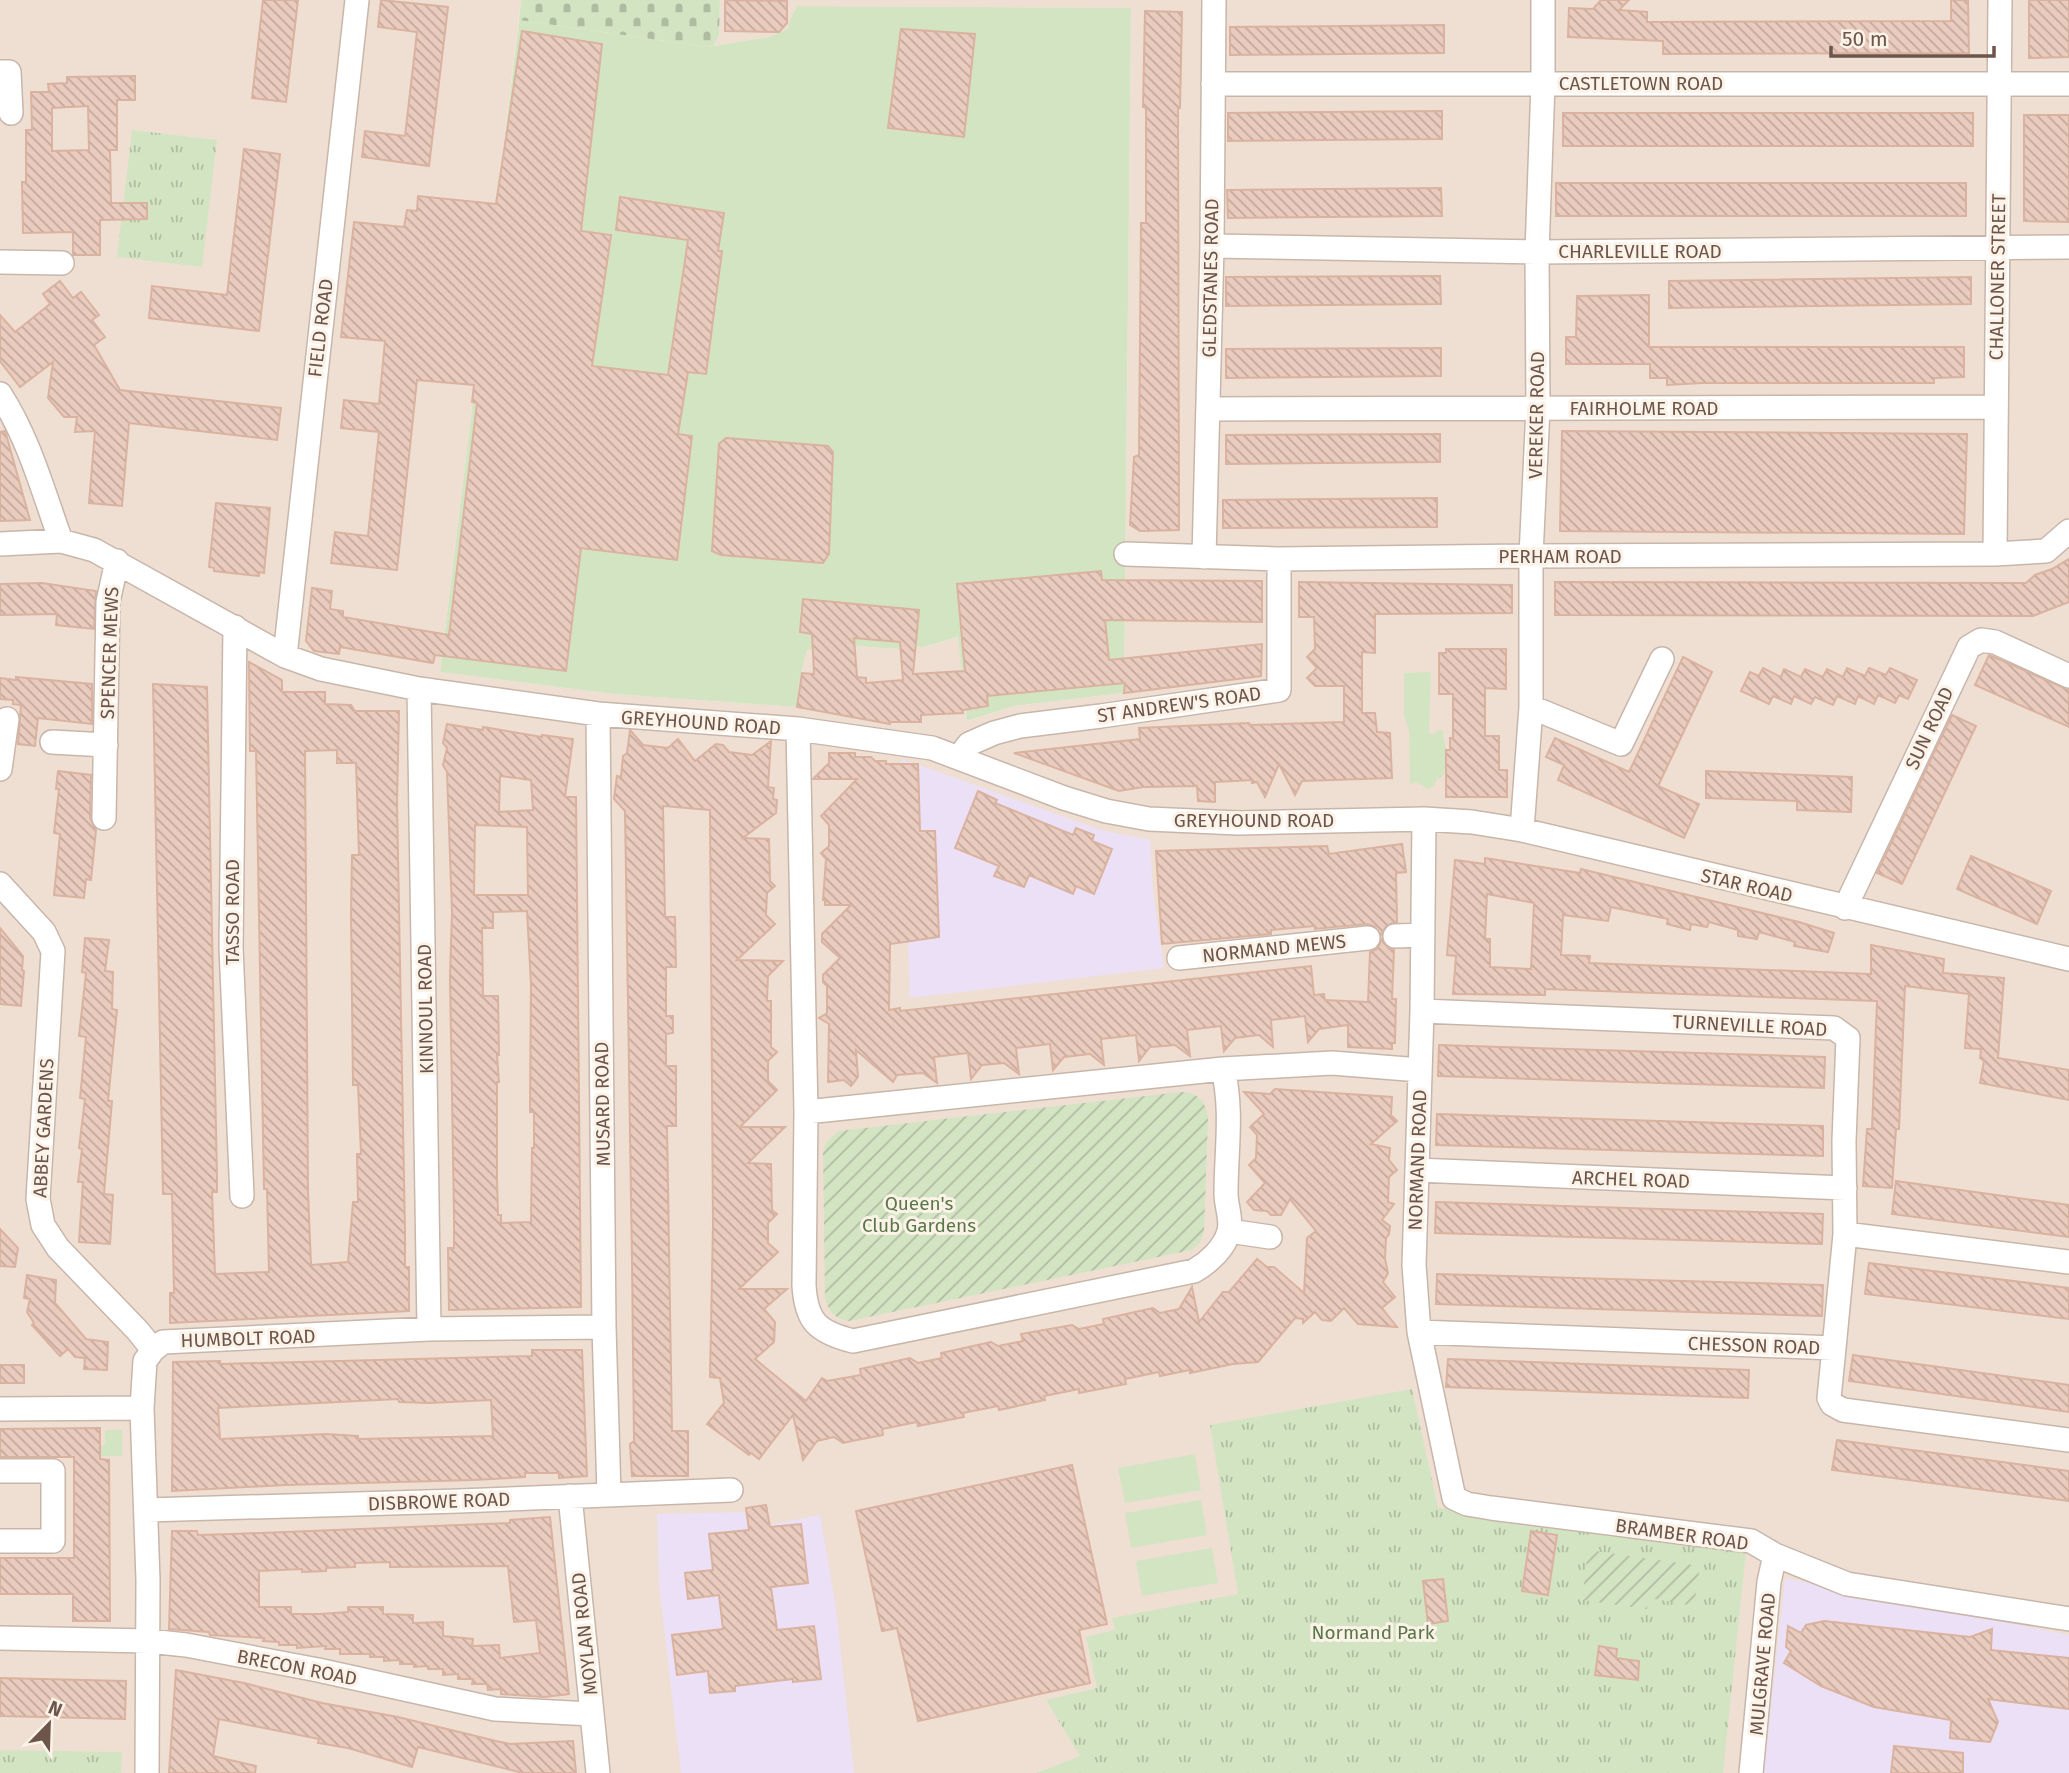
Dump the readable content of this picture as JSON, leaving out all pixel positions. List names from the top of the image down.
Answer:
{
  "streets": {
    "street": [
      "CASTLETOWN ROAD",
      "CHARLEVILLE ROAD",
      "CHALLONER STREET",
      "GLEDSTANES ROAD",
      "FIELD ROAD",
      "FAIRHOLME ROAD",
      "VEREKER ROAD",
      "PERHAM ROAD",
      "SPENCER MEWS",
      "ST ANDREW'S ROAD",
      "GREYHOUND ROAD",
      "SUN ROAD",
      "STAR ROAD",
      "TASSO ROAD",
      "NORMAND MEWS",
      "KINNOUL ROAD",
      "TURNEVILLE ROAD",
      "MUSARD ROAD",
      "ABBEY GARDENS",
      "NORMAND ROAD",
      "ARCHEL ROAD",
      "HUMBOLT ROAD",
      "CHESSON ROAD",
      "DISBROWE ROAD",
      "BRAMBER ROAD",
      "MOYLAN ROAD",
      "MULGRAVE ROAD",
      "BRECON ROAD"
    ]
  },
  "crossings": [
    ["CASTLETOWN ROAD", "CHALLONER STREET"],
    ["CASTLETOWN ROAD", "GLEDSTANES ROAD"],
    ["CASTLETOWN ROAD", "VEREKER ROAD"],
    ["CHARLEVILLE ROAD", "CHALLONER STREET"],
    ["CHARLEVILLE ROAD", "GLEDSTANES ROAD"],
    ["CHARLEVILLE ROAD", "VEREKER ROAD"],
    ["CHALLONER STREET", "FAIRHOLME ROAD"],
    ["CHALLONER STREET", "PERHAM ROAD"],
    ["GLEDSTANES ROAD", "FAIRHOLME ROAD"],
    ["GLEDSTANES ROAD", "PERHAM ROAD"],
    ["FIELD ROAD", "GREYHOUND ROAD"],
    ["FAIRHOLME ROAD", "VEREKER ROAD"],
    ["VEREKER ROAD", "PERHAM ROAD"],
    ["VEREKER ROAD", "STAR ROAD"],
    ["PERHAM ROAD", "ST ANDREW'S ROAD"],
    ["SPENCER MEWS", "GREYHOUND ROAD"],
    ["ST ANDREW'S ROAD", "GREYHOUND ROAD"],
    ["GREYHOUND ROAD", "STAR ROAD"],
    ["GREYHOUND ROAD", "TASSO ROAD"],
    ["GREYHOUND ROAD", "KINNOUL ROAD"],
    ["GREYHOUND ROAD", "MUSARD ROAD"],
    ["GREYHOUND ROAD", "NORMAND ROAD"],
    ["SUN ROAD", "STAR ROAD"],
    ["STAR ROAD", "NORMAND ROAD"],
    ["KINNOUL ROAD", "HUMBOLT ROAD"],
    ["TURNEVILLE ROAD", "NORMAND ROAD"],
    ["TURNEVILLE ROAD", "ARCHEL ROAD"],
    ["TURNEVILLE ROAD", "CHESSON ROAD"],
    ["MUSARD ROAD", "HUMBOLT ROAD"],
    ["MUSARD ROAD", "DISBROWE ROAD"],
    ["ABBEY GARDENS", "HUMBOLT ROAD"],
    ["NORMAND ROAD", "ARCHEL ROAD"],
    ["NORMAND ROAD", "CHESSON ROAD"],
    ["NORMAND ROAD", "BRAMBER ROAD"],
    ["HUMBOLT ROAD", "DISBROWE ROAD"],
    ["HUMBOLT ROAD", "BRECON ROAD"],
    ["DISBROWE ROAD", "MOYLAN ROAD"],
    ["BRAMBER ROAD", "MULGRAVE ROAD"],
    ["MOYLAN ROAD", "BRECON ROAD"]
  ],
  "parks": ["Queen's Club Gardens", "Normand Park"],
  "scale_bar": "50 m",
  "north": "top right"
}
